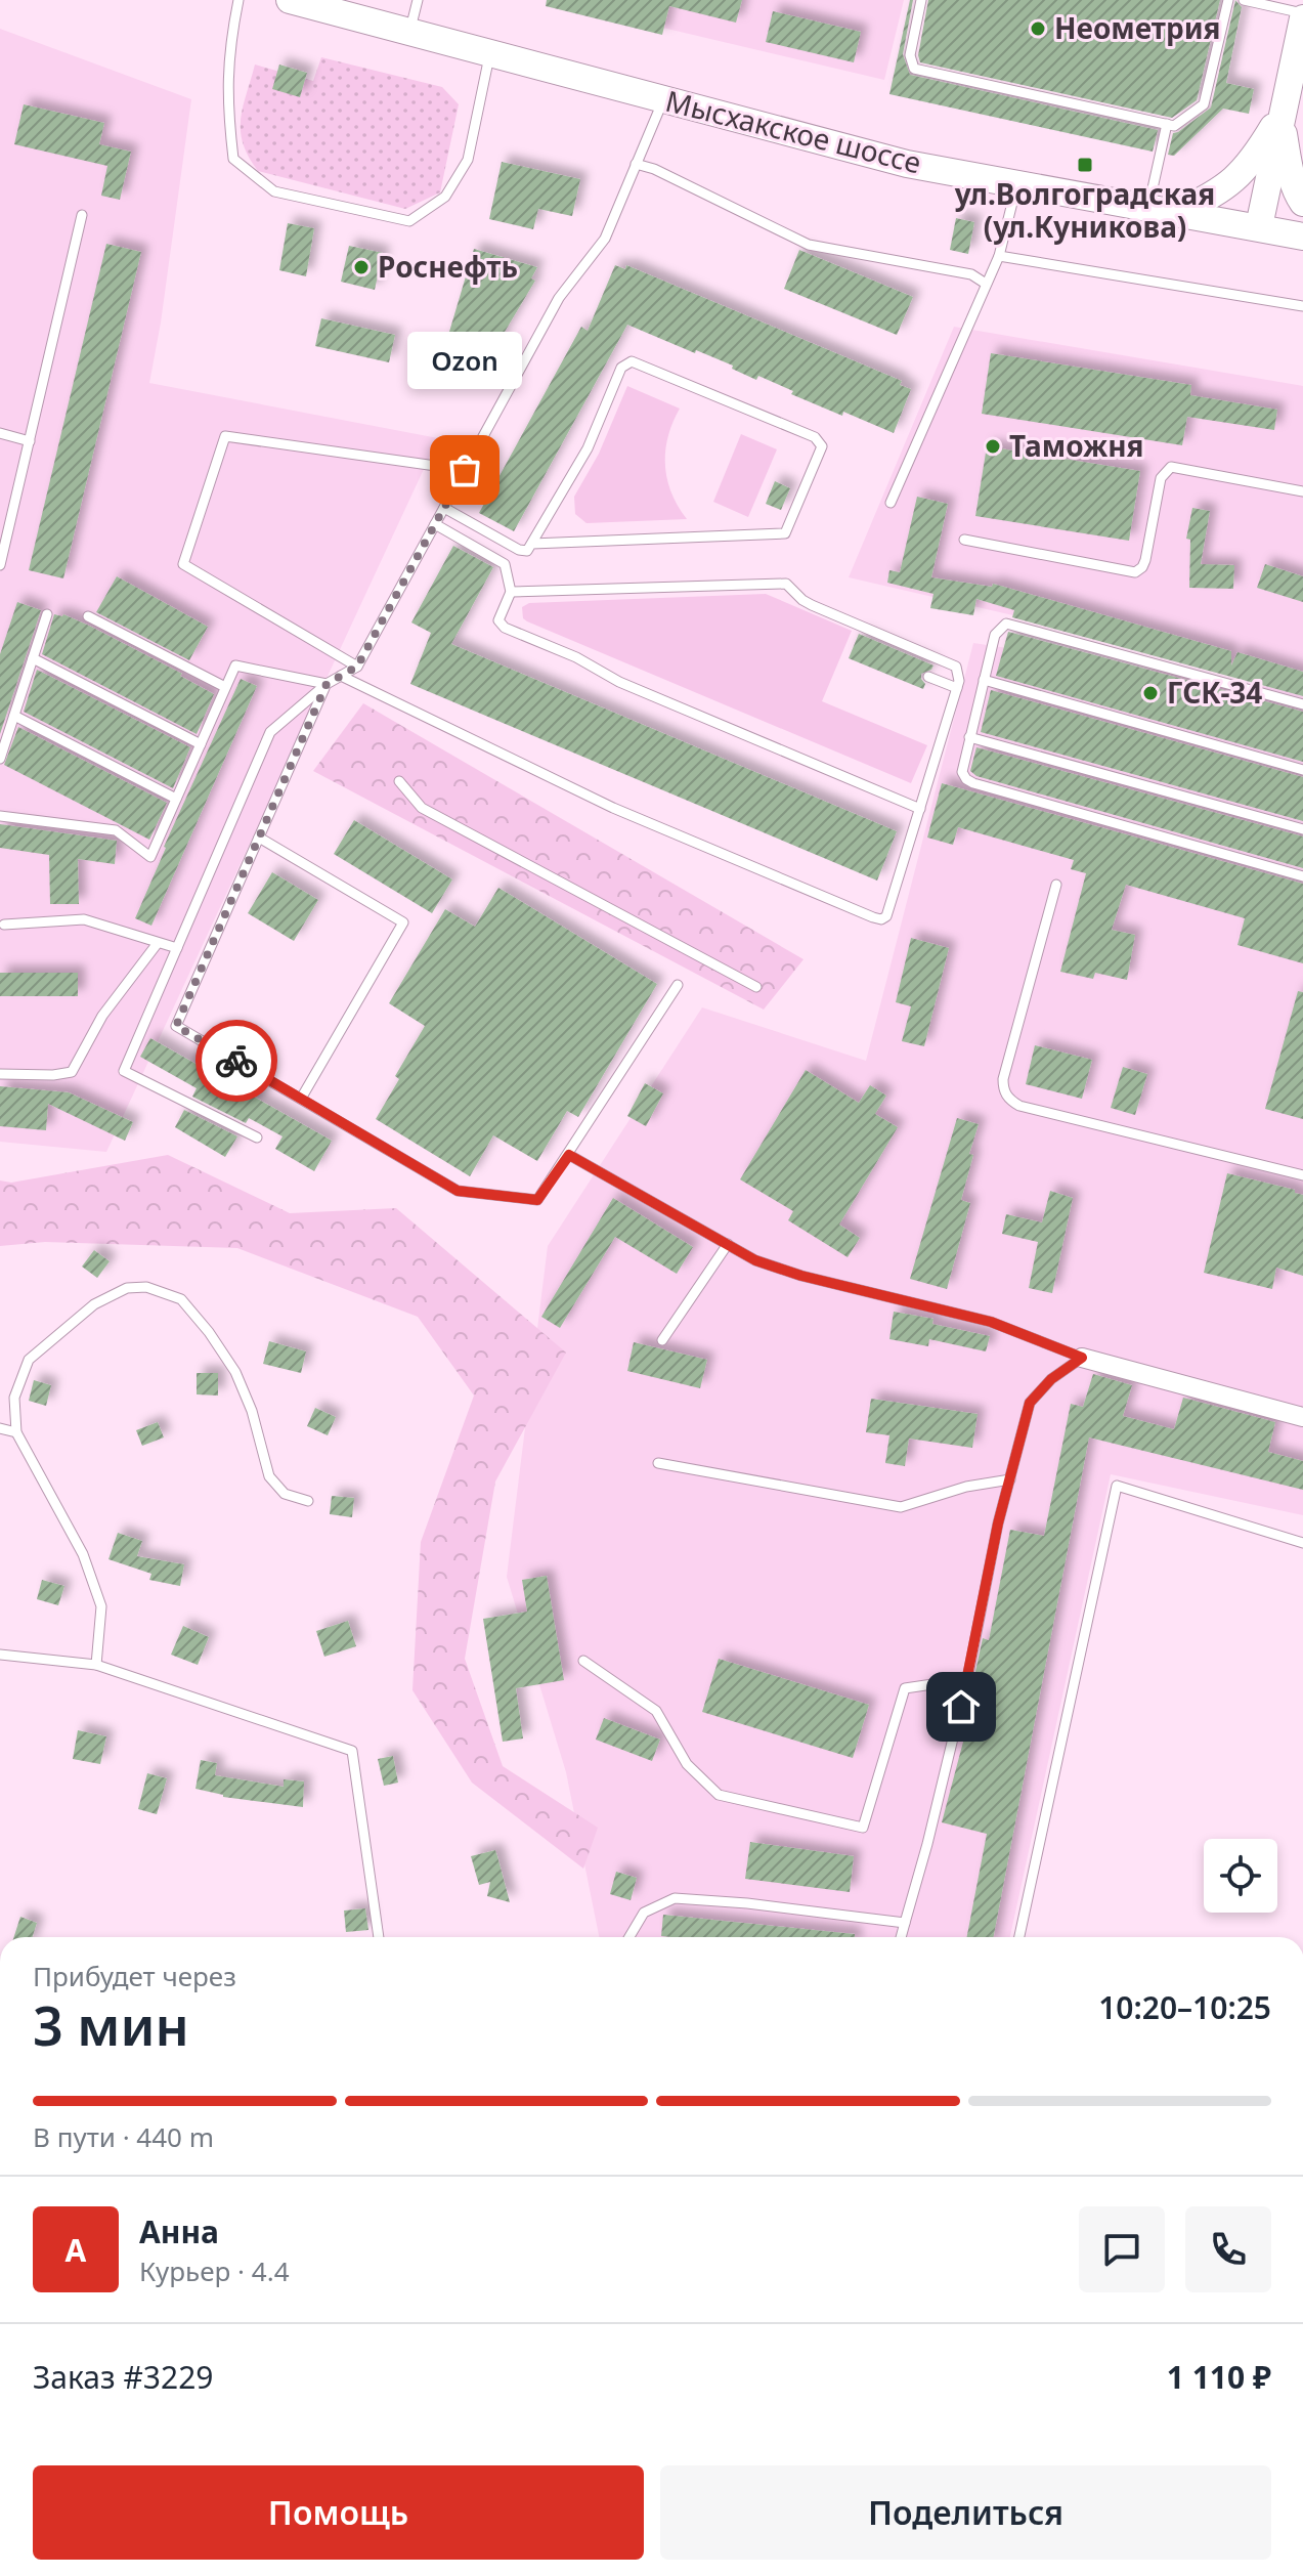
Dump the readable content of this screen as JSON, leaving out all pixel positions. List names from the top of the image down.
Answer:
{
  "streets": {
    "street": ["Мысхакское шоссе"]
  },
  "places": {
    "other": [
      "Неометрия",
      "Роснефть",
      "Таможня",
      "Ozon",
      "ГСК-34"
    ],
    "transit": ["ул.Волгоградская (ул.Куникова)"]
  },
  "page": {
    "bubble": "Ozon",
    "heading": ["3 мин", "Прибудет через", "10:20–10:25"],
    "panel": [
      "Анна",
      "Курьер · 4.4",
      "Заказ #3229",
      "1 110 ₽"
    ],
    "bar": "В пути · 440 m",
    "round": "А",
    "buttons": ["Помощь", "Поделиться"]
  }
}
